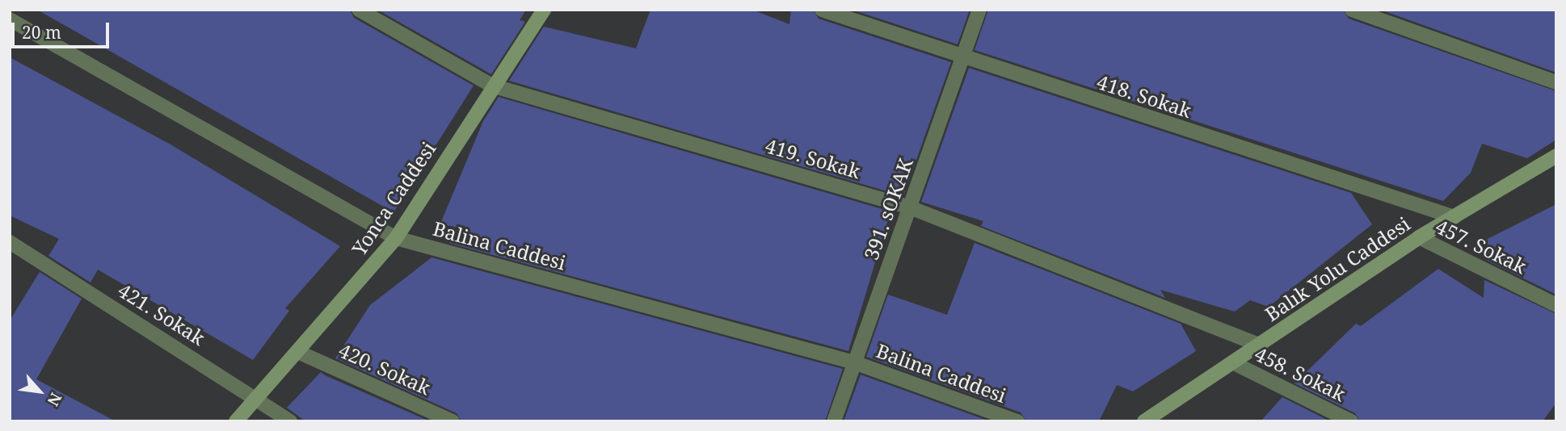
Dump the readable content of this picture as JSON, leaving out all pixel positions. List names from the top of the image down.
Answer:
{
  "streets": {
    "street": [
      "418. Sokak",
      "419. Sokak",
      "Yonca Caddesi",
      "391. sOKAK",
      "Balina Caddesi",
      "457. Sokak",
      "Balık Yolu Caddesi",
      "421. Sokak",
      "420. Sokak",
      "458. Sokak"
    ]
  },
  "crossings": [
    ["418. Sokak", "391. sOKAK"],
    ["418. Sokak", "Balık Yolu Caddesi"],
    ["419. Sokak", "Yonca Caddesi"],
    ["419. Sokak", "391. sOKAK"],
    ["419. Sokak", "Balık Yolu Caddesi"],
    ["Yonca Caddesi", "Balina Caddesi"],
    ["Yonca Caddesi", "421. Sokak"],
    ["Yonca Caddesi", "420. Sokak"],
    ["391. sOKAK", "Balina Caddesi"],
    ["457. Sokak", "Balık Yolu Caddesi"],
    ["Balık Yolu Caddesi", "458. Sokak"]
  ],
  "scale_bar": "20 m",
  "north": "bottom right"
}
